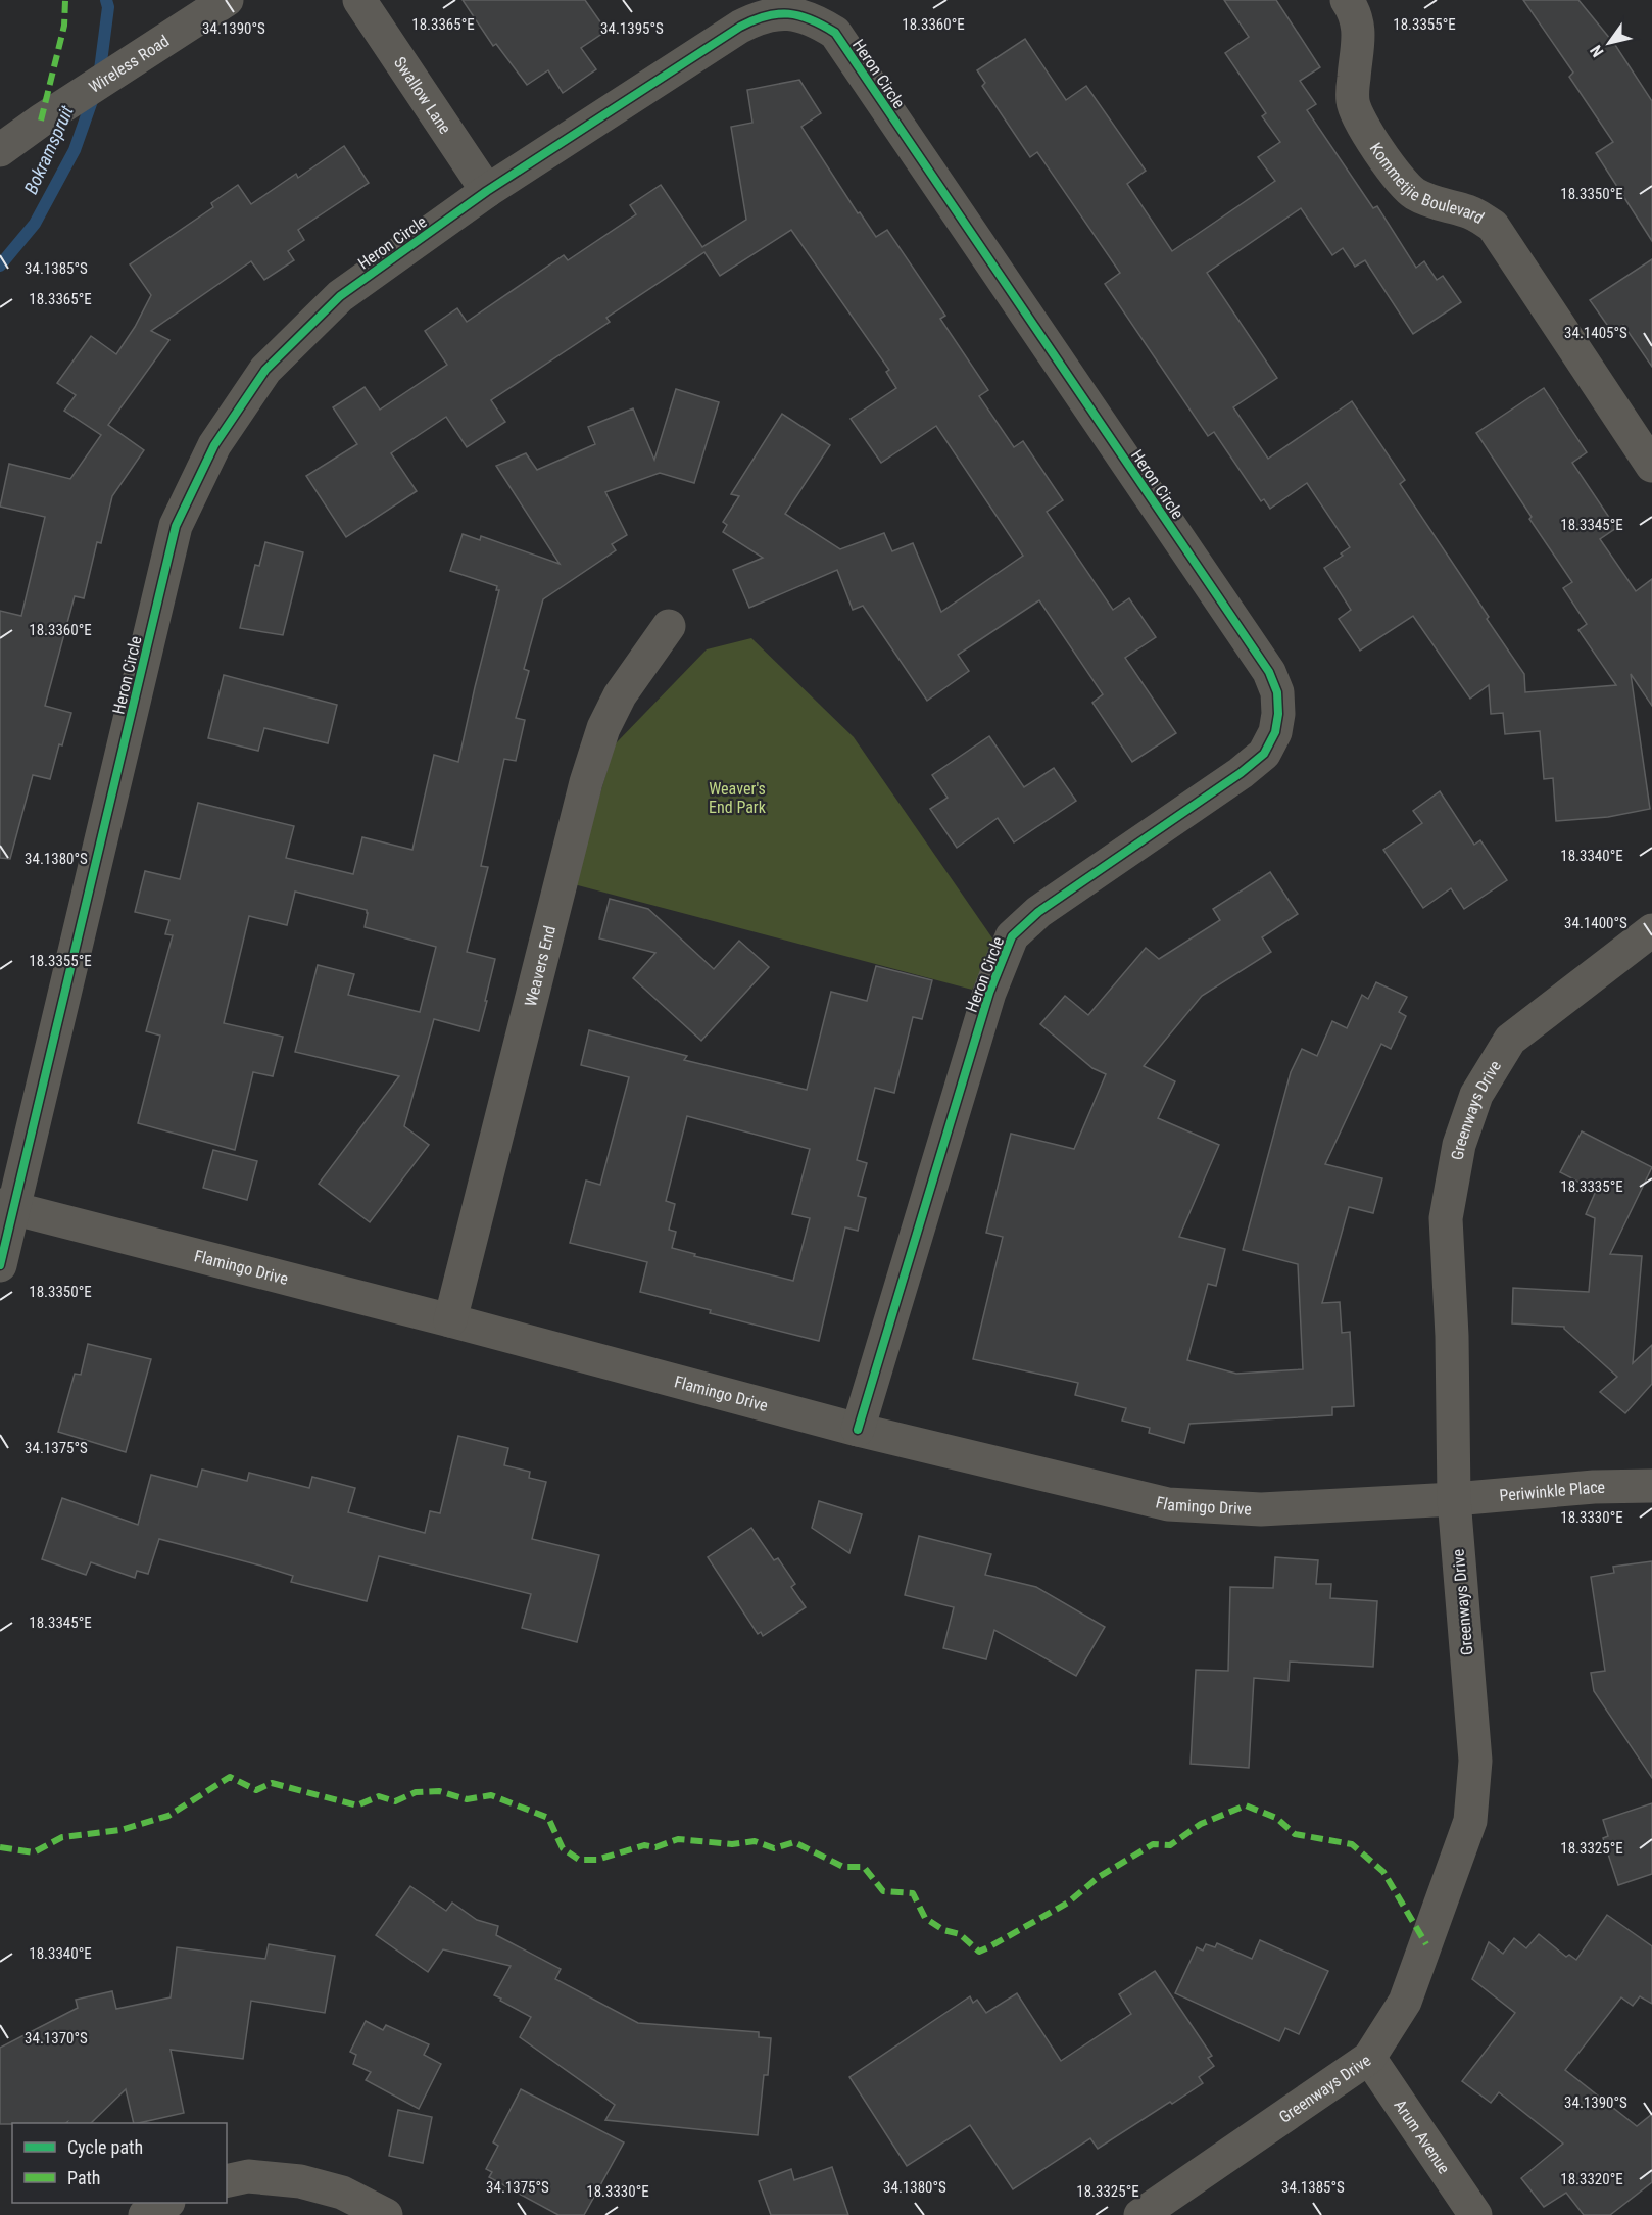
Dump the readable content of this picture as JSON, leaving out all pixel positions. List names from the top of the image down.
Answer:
{
  "streets": {
    "street": [
      "Wireless Road",
      "Heron Circle",
      "Swallow Lane",
      "Kommetjie Boulevard",
      "Weavers End",
      "Greenways Drive",
      "Flamingo Drive",
      "Periwinkle Place",
      "Arum Avenue"
    ]
  },
  "crossings": [
    ["Heron Circle", "Swallow Lane"],
    ["Heron Circle", "Flamingo Drive"],
    ["Weavers End", "Flamingo Drive"],
    ["Greenways Drive", "Flamingo Drive"],
    ["Greenways Drive", "Periwinkle Place"],
    ["Greenways Drive", "Arum Avenue"],
    ["Flamingo Drive", "Periwinkle Place"]
  ],
  "water": ["Bokramspruit"],
  "parks": ["Weaver's End Park"],
  "legend": ["Cycle path", "Path"],
  "north": "bottom left",
  "coordinates": [
    "18.3365°E",
    "18.3360°E",
    "18.3355°E",
    "34.1390°S",
    "34.1395°S",
    "18.3350°E",
    "34.1385°S",
    "34.1405°S",
    "18.3345°E",
    "18.3340°E",
    "34.1380°S",
    "34.1400°S",
    "18.3335°E",
    "34.1375°S",
    "18.3330°E",
    "18.3325°E",
    "34.1370°S",
    "18.3320°E"
  ]
}
